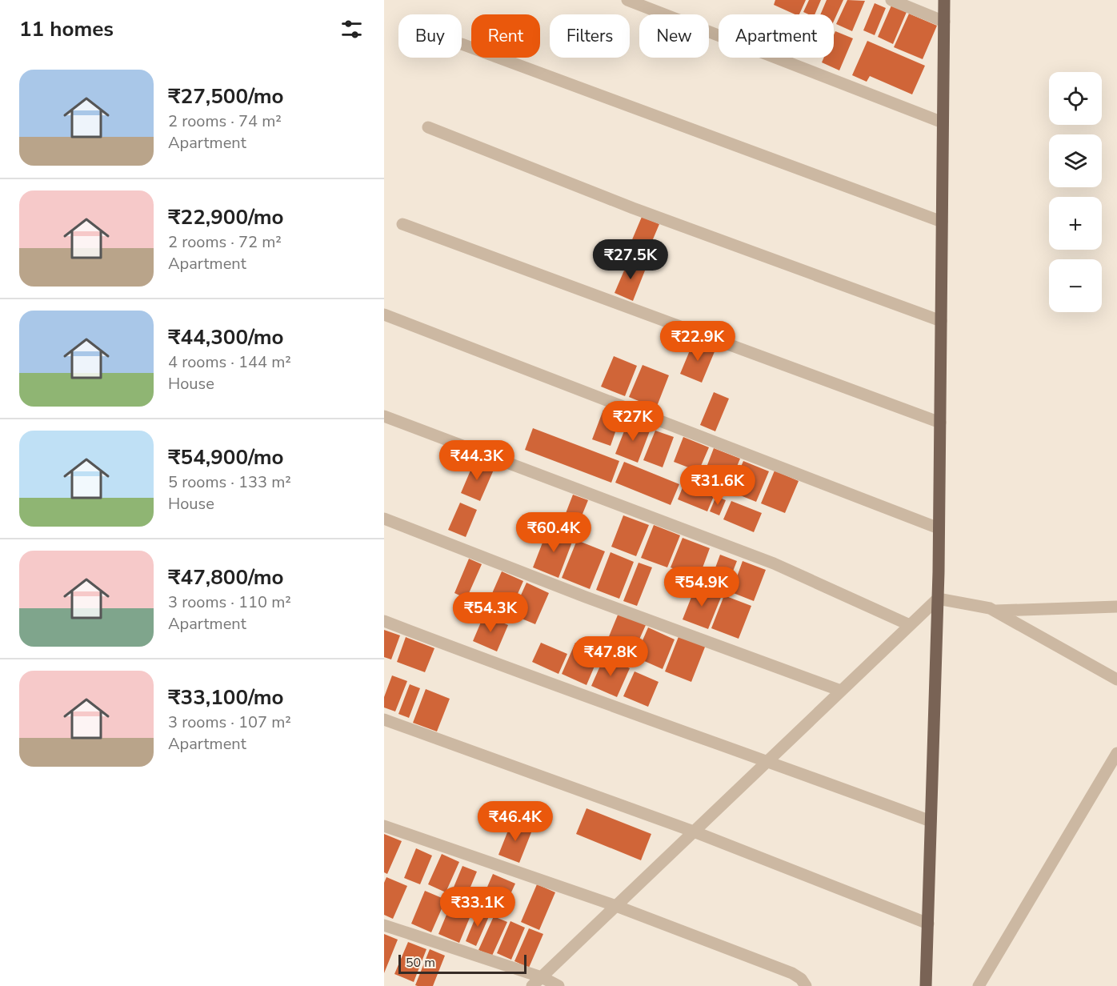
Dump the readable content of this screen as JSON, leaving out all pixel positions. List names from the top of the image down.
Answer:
{
  "scale_bar": "50 m",
  "page": {
    "heading": "11 homes",
    "chip": [
      "Buy",
      "Rent",
      "Filters",
      "New",
      "Apartment"
    ],
    "list": [
      {
        "name": "₹27,500/mo",
        "note": "2 rooms · 74 m² · Apartment"
      },
      {
        "name": "₹22,900/mo",
        "note": "2 rooms · 72 m² · Apartment"
      },
      {
        "name": "₹44,300/mo",
        "note": "4 rooms · 144 m² · House"
      },
      {
        "name": "₹54,900/mo",
        "note": "5 rooms · 133 m² · House"
      },
      {
        "name": "₹47,800/mo",
        "note": "3 rooms · 110 m² · Apartment"
      },
      {
        "name": "₹33,100/mo",
        "note": "3 rooms · 107 m² · Apartment"
      }
    ],
    "map_buttons": ["+", "−"],
    "price": [
      "₹27.5K",
      "₹22.9K",
      "₹27K",
      "₹44.3K",
      "₹31.6K",
      "₹60.4K",
      "₹54.9K",
      "₹54.3K",
      "₹47.8K",
      "₹46.4K",
      "₹33.1K"
    ],
    "scale": "50 m"
  }
}
